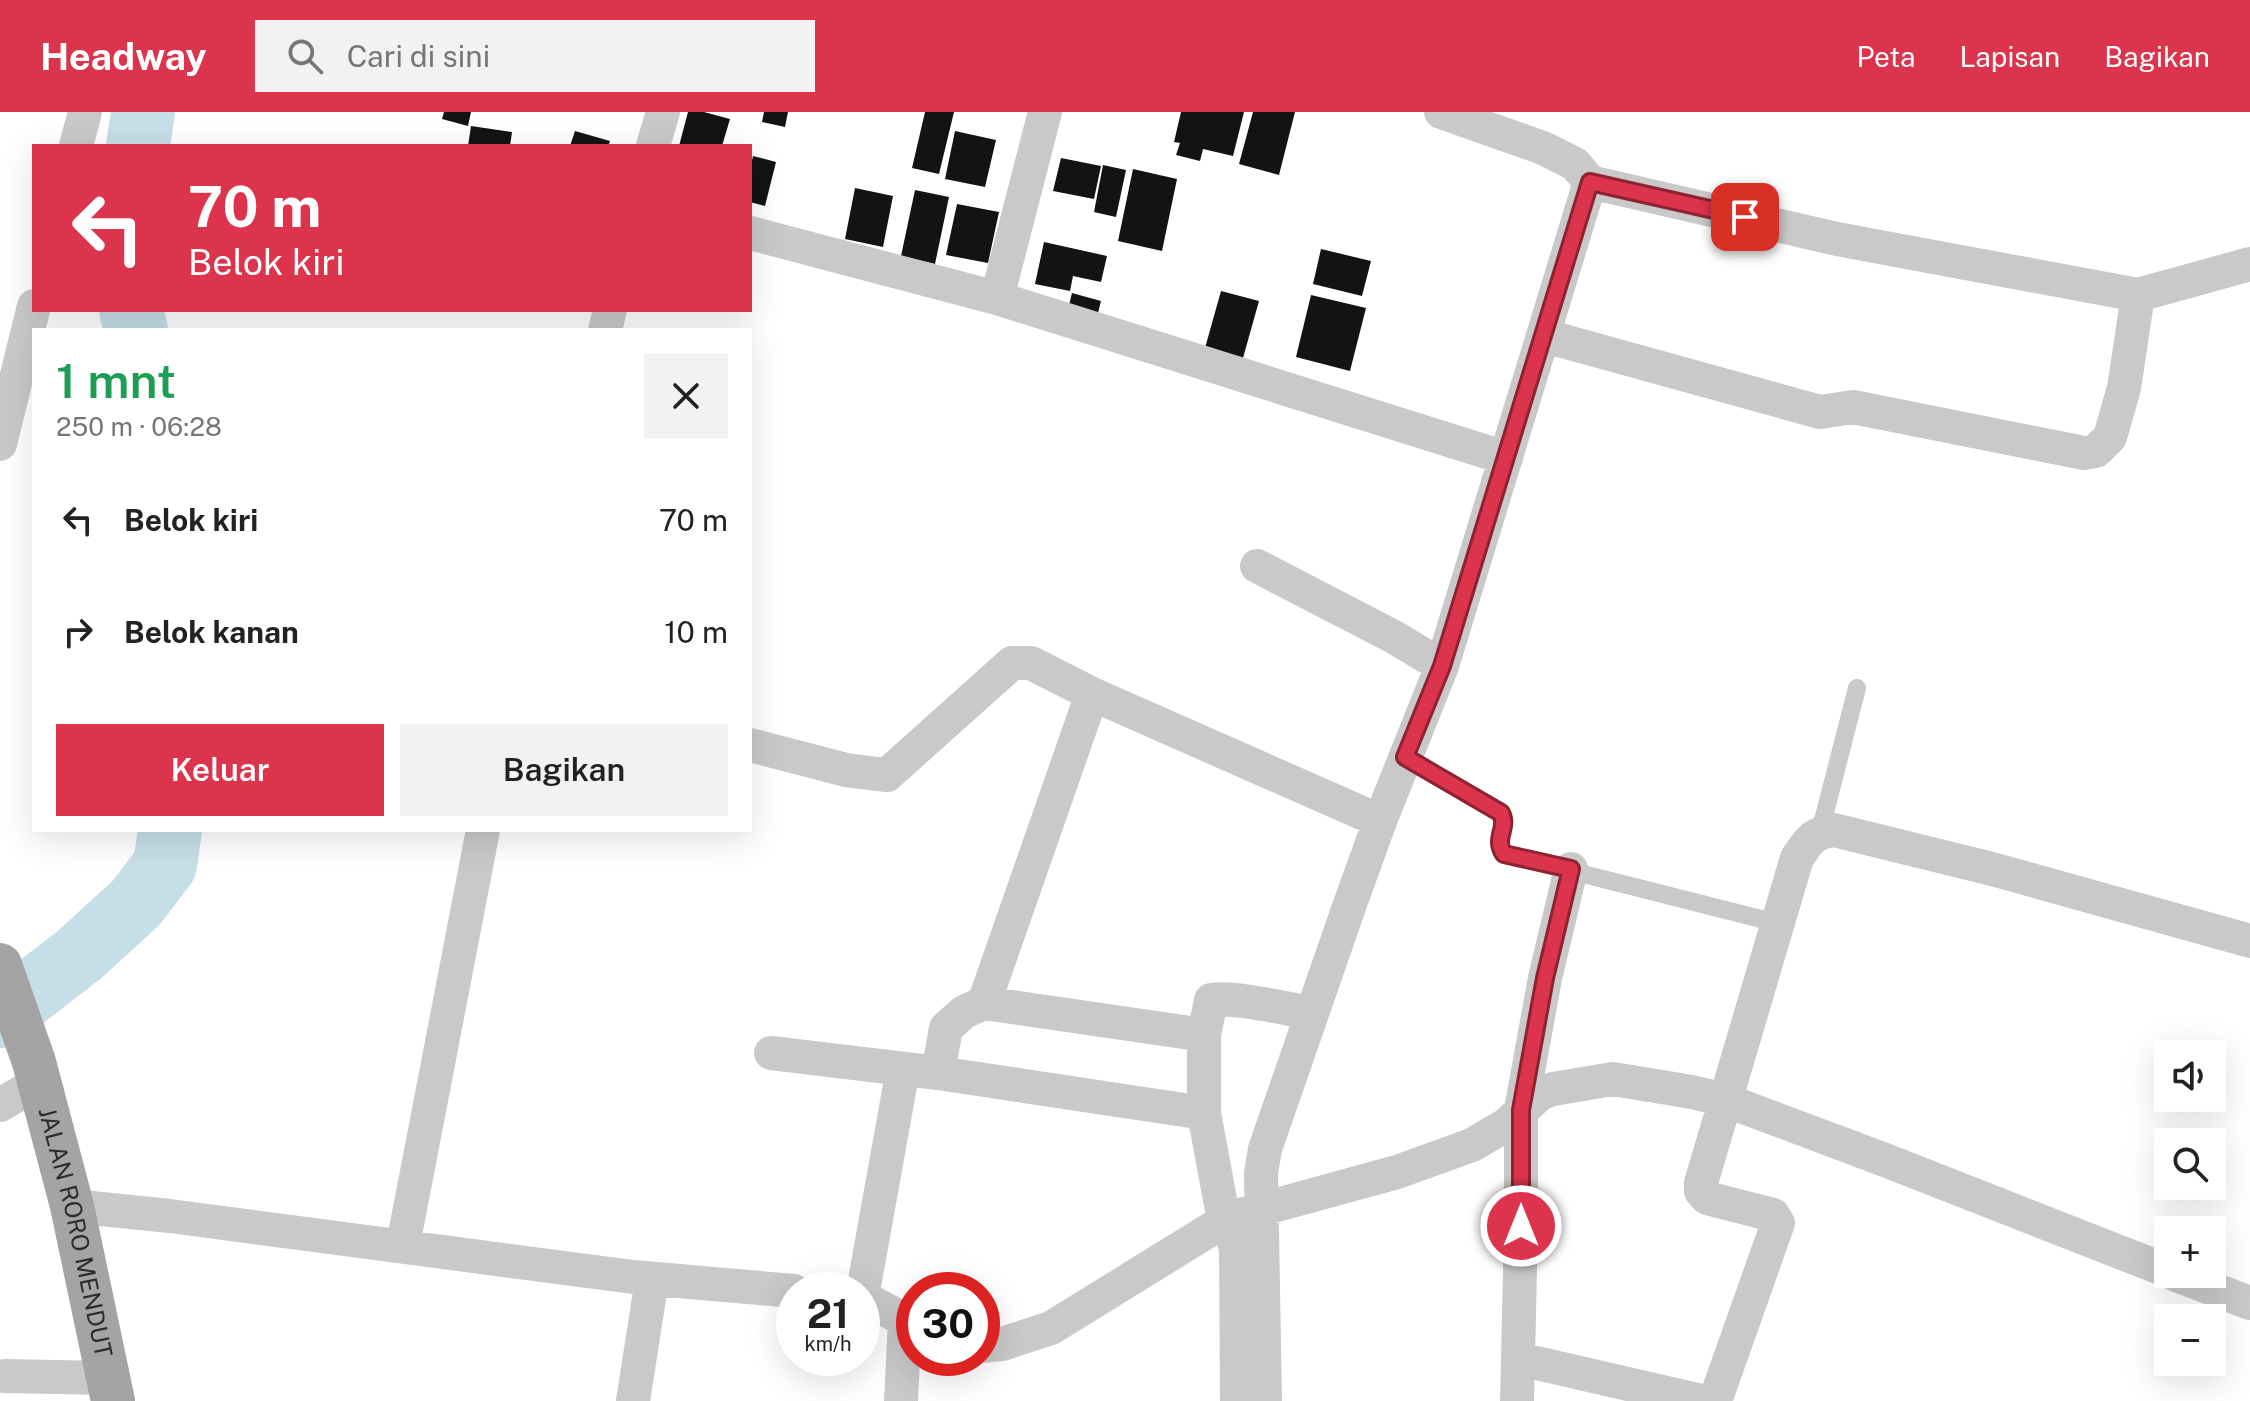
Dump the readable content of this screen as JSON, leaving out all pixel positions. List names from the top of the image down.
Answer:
{
  "streets": {
    "main road": ["JALAN RORO MENDUT"]
  },
  "page": {
    "header": "Headway",
    "search": "Cari di sini",
    "nav": ["Peta", "Lapisan", "Bagikan"],
    "turn": ["70 m", "Belok kiri"],
    "heading": ["1 mnt", "250 m · 06:28"],
    "list": [
      {
        "name": "Belok kiri",
        "value": "70 m"
      },
      {
        "name": "Belok kanan",
        "value": "10 m"
      }
    ],
    "buttons": ["Keluar", "Bagikan"],
    "map_buttons": ["+", "−"],
    "speed": "21 km/h",
    "limit": "30"
  }
}
